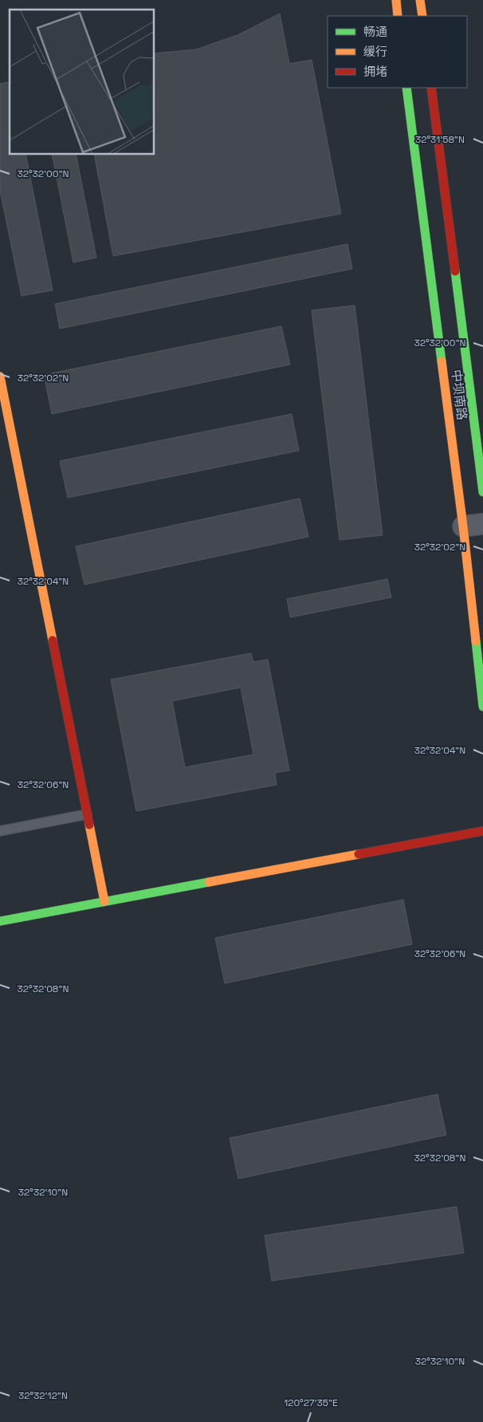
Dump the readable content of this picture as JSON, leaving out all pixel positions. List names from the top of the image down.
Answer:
{
  "streets": {
    "main road": ["中坝南路"]
  },
  "legend": ["畅通", "缓行", "拥堵"],
  "coordinates": [
    "32°31'58\"N",
    "32°32'00\"N",
    "32°32'02\"N",
    "32°32'04\"N",
    "32°32'06\"N",
    "32°32'08\"N",
    "32°32'10\"N",
    "32°32'12\"N",
    "120°27'35\"E"
  ]
}
